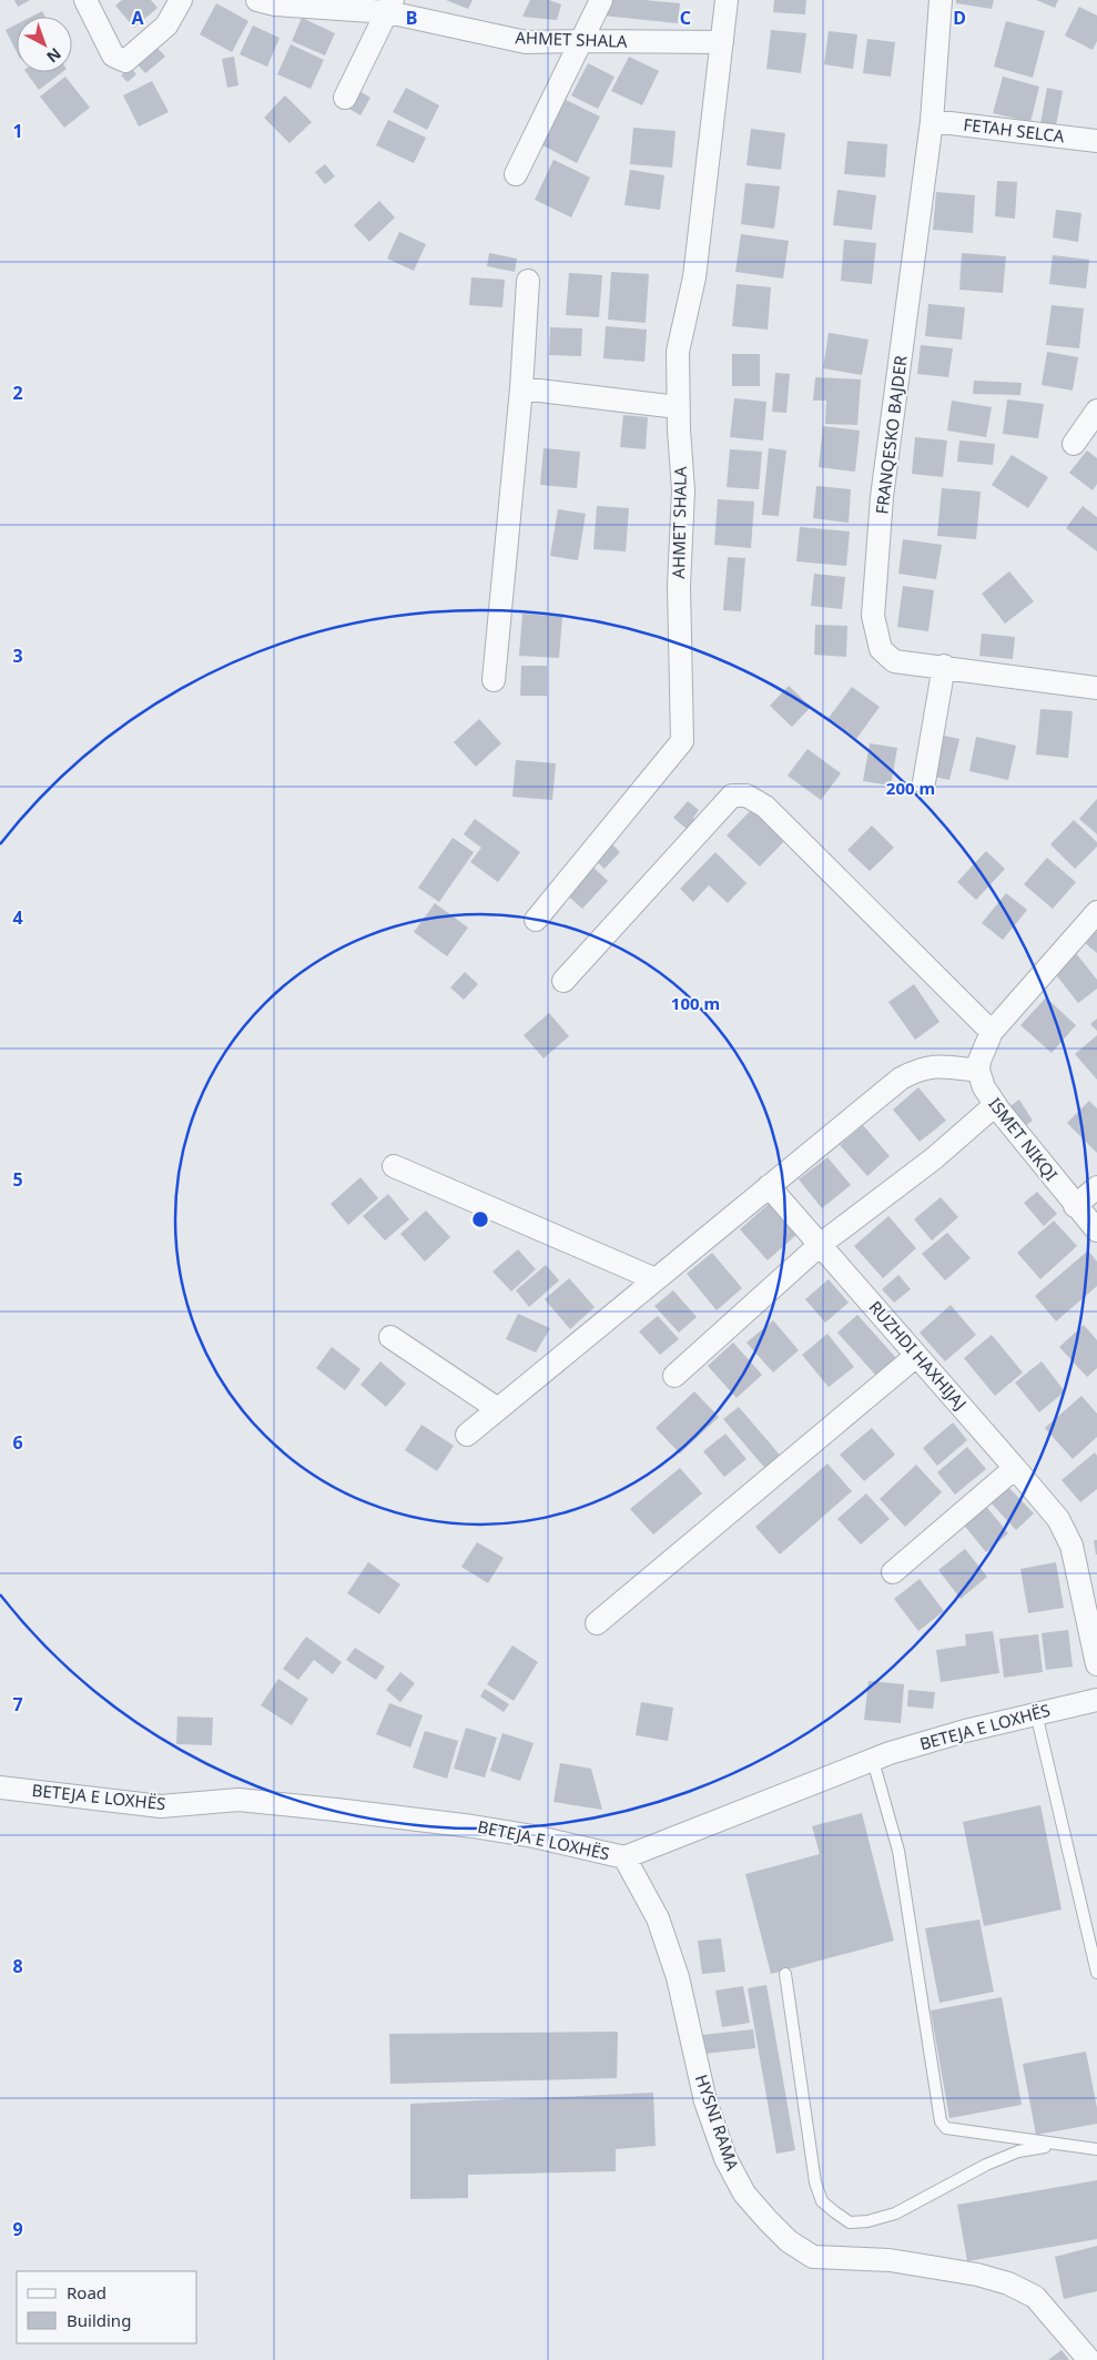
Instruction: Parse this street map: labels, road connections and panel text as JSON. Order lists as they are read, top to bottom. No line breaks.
{"streets":{"street":["AHMET SHALA","FETAH SELCA","FRANQESKO BAJDER","ISMET NIKQI","RUZHDI HAXHIJAJ","BETEJA E LOXHËS","HYSNI RAMA"]},"crossings":[["FETAH SELCA","FRANQESKO BAJDER"],["BETEJA E LOXHËS","HYSNI RAMA"]],"legend":["Road","Building"],"north":"bottom right","grid":{"columns":["A","B","C","D"],"rows":["1","2","3","4","5","6","7","8","9"]},"rings":["200 m","100 m"]}
